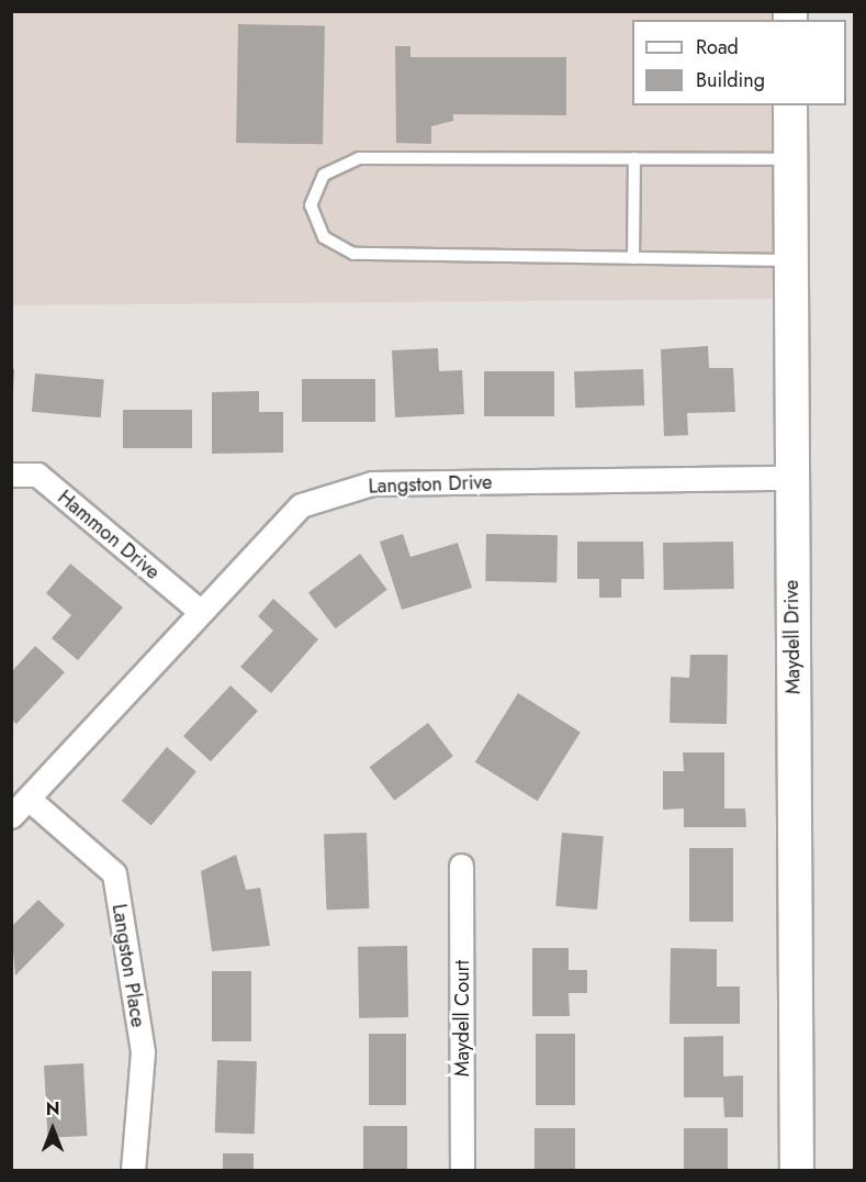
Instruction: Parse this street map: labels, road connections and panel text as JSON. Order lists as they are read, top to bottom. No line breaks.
{"streets":{"street":["Langston Drive","Hammon Drive","Maydell Drive","Langston Place","Maydell Court"]},"crossings":[["Langston Drive","Hammon Drive"],["Langston Drive","Maydell Drive"],["Langston Drive","Langston Place"]],"legend":["Road","Building"],"north":"top"}
